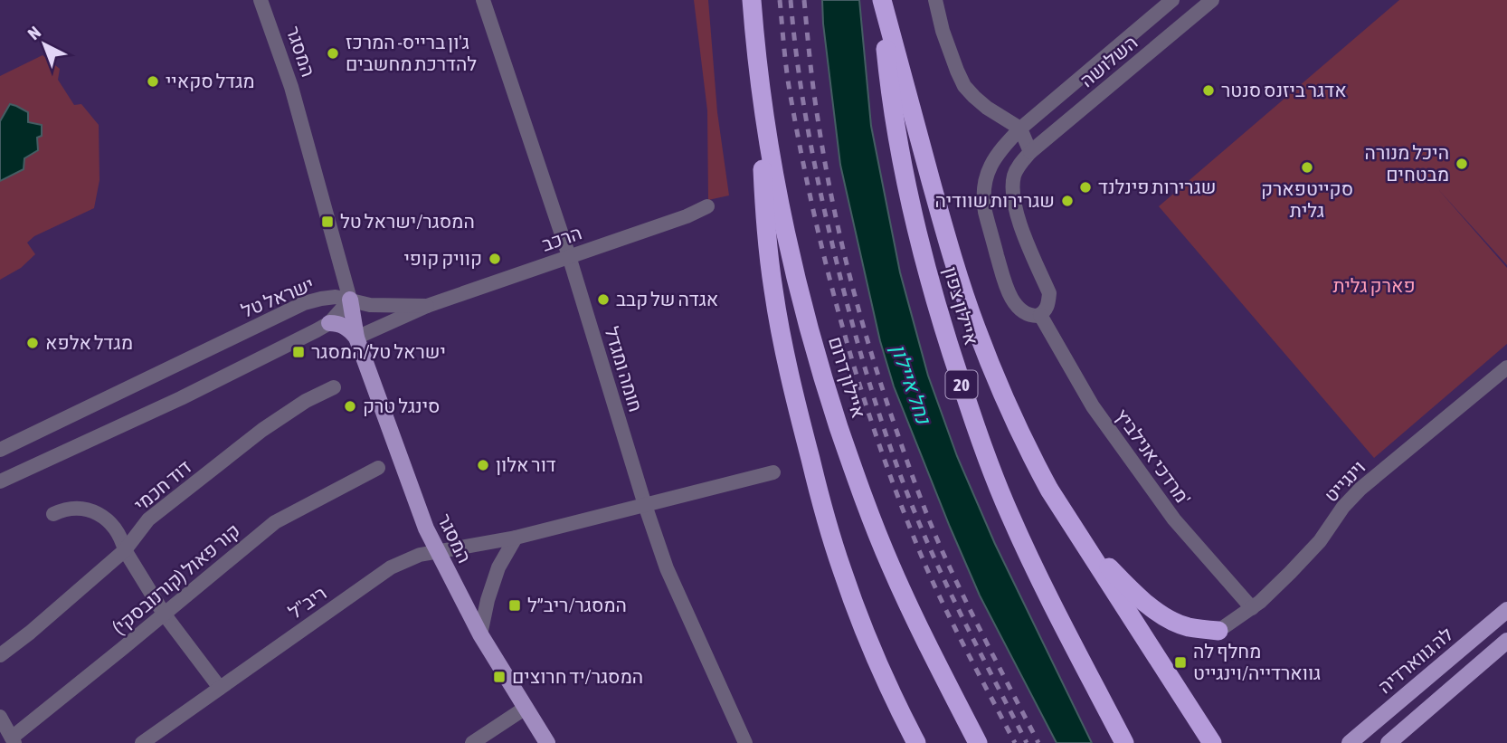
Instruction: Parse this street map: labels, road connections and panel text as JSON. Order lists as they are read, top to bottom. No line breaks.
{"streets":{"highway":["איילון צפון","איילון דרום","20"],"main road":["המסגר","לה גווארדיה"],"street":["השלושה","הרכב","ישראל טל","חומה ומגדל","מרדכי אנילביץ'","וינגייט","דוד חכמי","קור פאול (קורנובסקי)","ריב\"ל"]},"crossings":[["המסגר","הרכב"],["המסגר","ישראל טל"],["המסגר","ריב\"ל"],["הרכב","ישראל טל"],["הרכב","חומה ומגדל"],["חומה ומגדל","ריב\"ל"],["מרדכי אנילביץ'","וינגייט"]],"water":["נחל איילון"],"parks":["פארק גלית"],"places":{"other":["ג'ון ברייס- המרכז להדרכת מחשבים","מגדל סקאיי","אדגר ביזנס סנטר","היכל מנורה מבטחים","סקייטפארק גלית","שגרירות פינלנד","שגרירות שוודיה","קוויק קופי","אגדה של קבב","מגדל אלפא","סינגל טרק","דור אלון"],"transit":["המסגר/ישראל טל","ישראל טל/המסגר","המסגר/ריב״ל","מחלף לה גווארדייה/וינגייט","המסגר/יד חרוצים"]},"north":"top left"}
